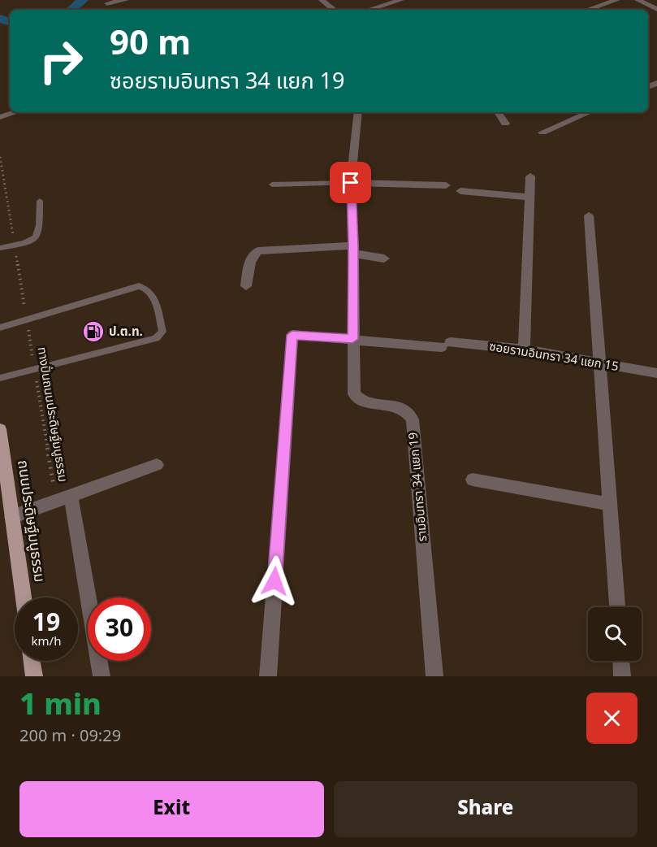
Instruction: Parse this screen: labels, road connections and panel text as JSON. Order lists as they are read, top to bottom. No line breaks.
{"streets":{"main road":["ถนนประดิษฐ์มนูธรรม"],"street":["ซอยรามอินทรา 34 แยก 15","รามอินทรา 34 แยก 19"],"path":["ทางปั่นถนนประดิษฐ์มนูธรรม"]},"crossings":[["ซอยรามอินทรา 34 แยก 15","รามอินทรา 34 แยก 19"]],"places":{"fuel station":["ป.ต.ท."]},"page":{"turn":["90 m","ซอยรามอินทรา 34 แยก 19"],"speed":"19 km/h","limit":"30","heading":["1 min","200 m · 09:29"],"buttons":["Exit","Share"]}}
